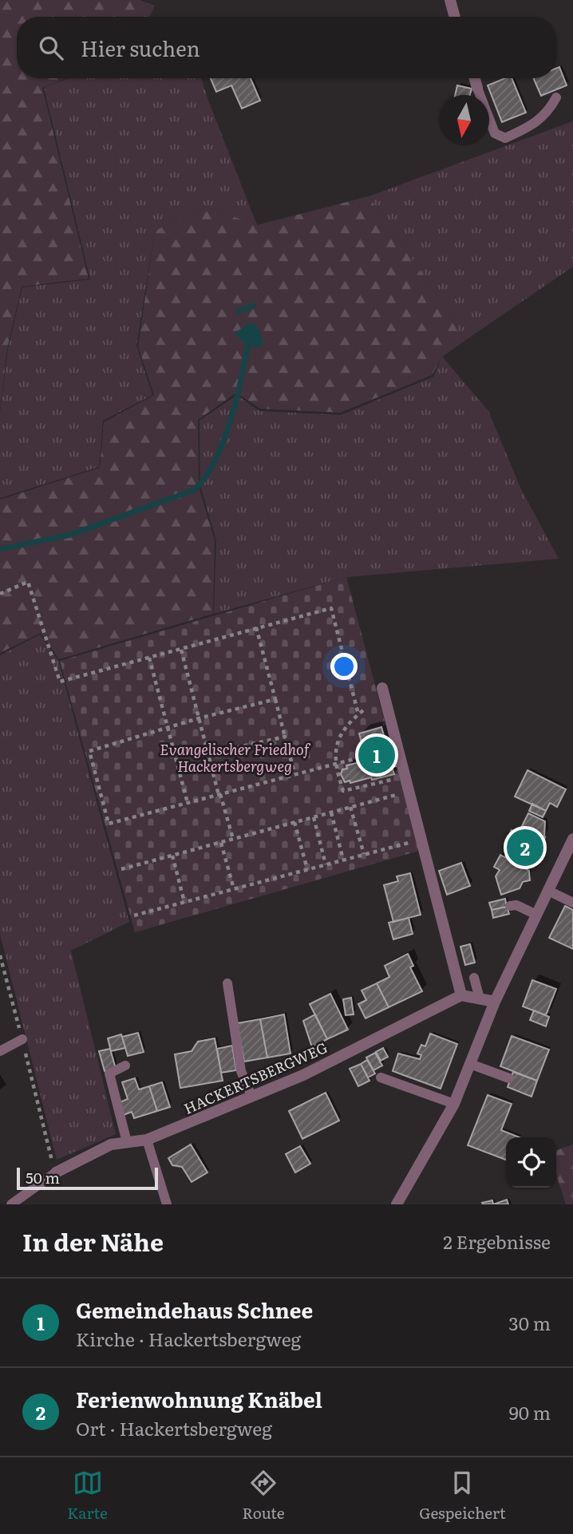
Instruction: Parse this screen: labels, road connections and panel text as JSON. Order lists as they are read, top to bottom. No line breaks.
{"streets":{"street":["HACKERTSBERGWEG"]},"parks":["Evangelischer Friedhof Hackertsbergweg"],"scale_bar":"50 m","north":"bottom","page":{"search":"Hier suchen","pins":["1","2"],"scale":"50 m","heading":["In der Nähe","2 Ergebnisse"],"list":[{"mark":"1","name":"Gemeindehaus Schnee","note":"Kirche · Hackertsbergweg","value":"30 m"},{"mark":"2","name":"Ferienwohnung Knäbel","note":"Ort · Hackertsbergweg","value":"90 m"}],"nav":["Karte","Route","Gespeichert"]}}
